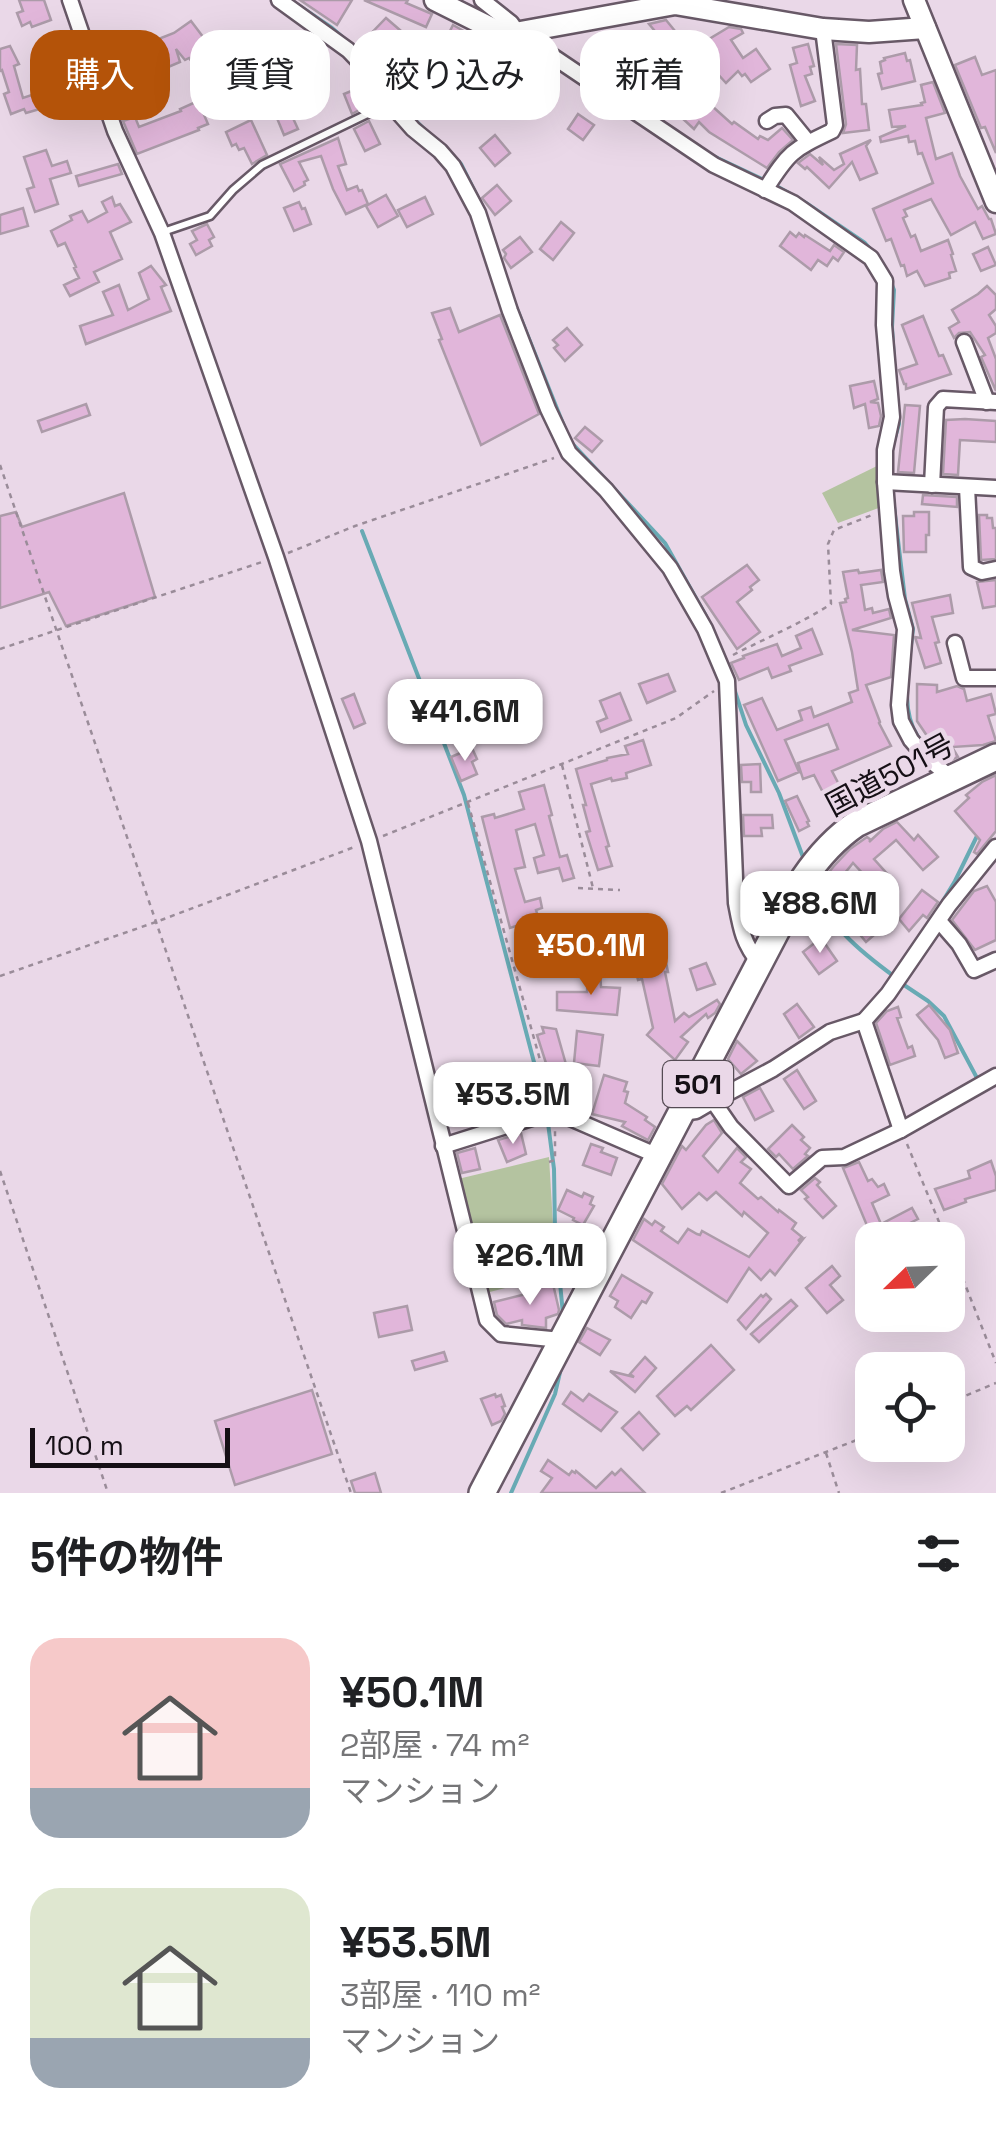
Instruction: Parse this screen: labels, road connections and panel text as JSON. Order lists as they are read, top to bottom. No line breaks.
{"streets":{"highway":["国道501号","501"]},"scale_bar":"100 m","north":"bottom left","page":{"chip":["購入","賃貸","絞り込み","新着"],"price":["¥41.6M","¥88.6M","¥50.1M","¥53.5M","¥26.1M"],"scale":"100 m","heading":"5件の物件","list":[{"name":"¥50.1M","note":"2部屋 · 74 m² · マンション"},{"name":"¥53.5M","note":"3部屋 · 110 m² · マンション"}]}}
